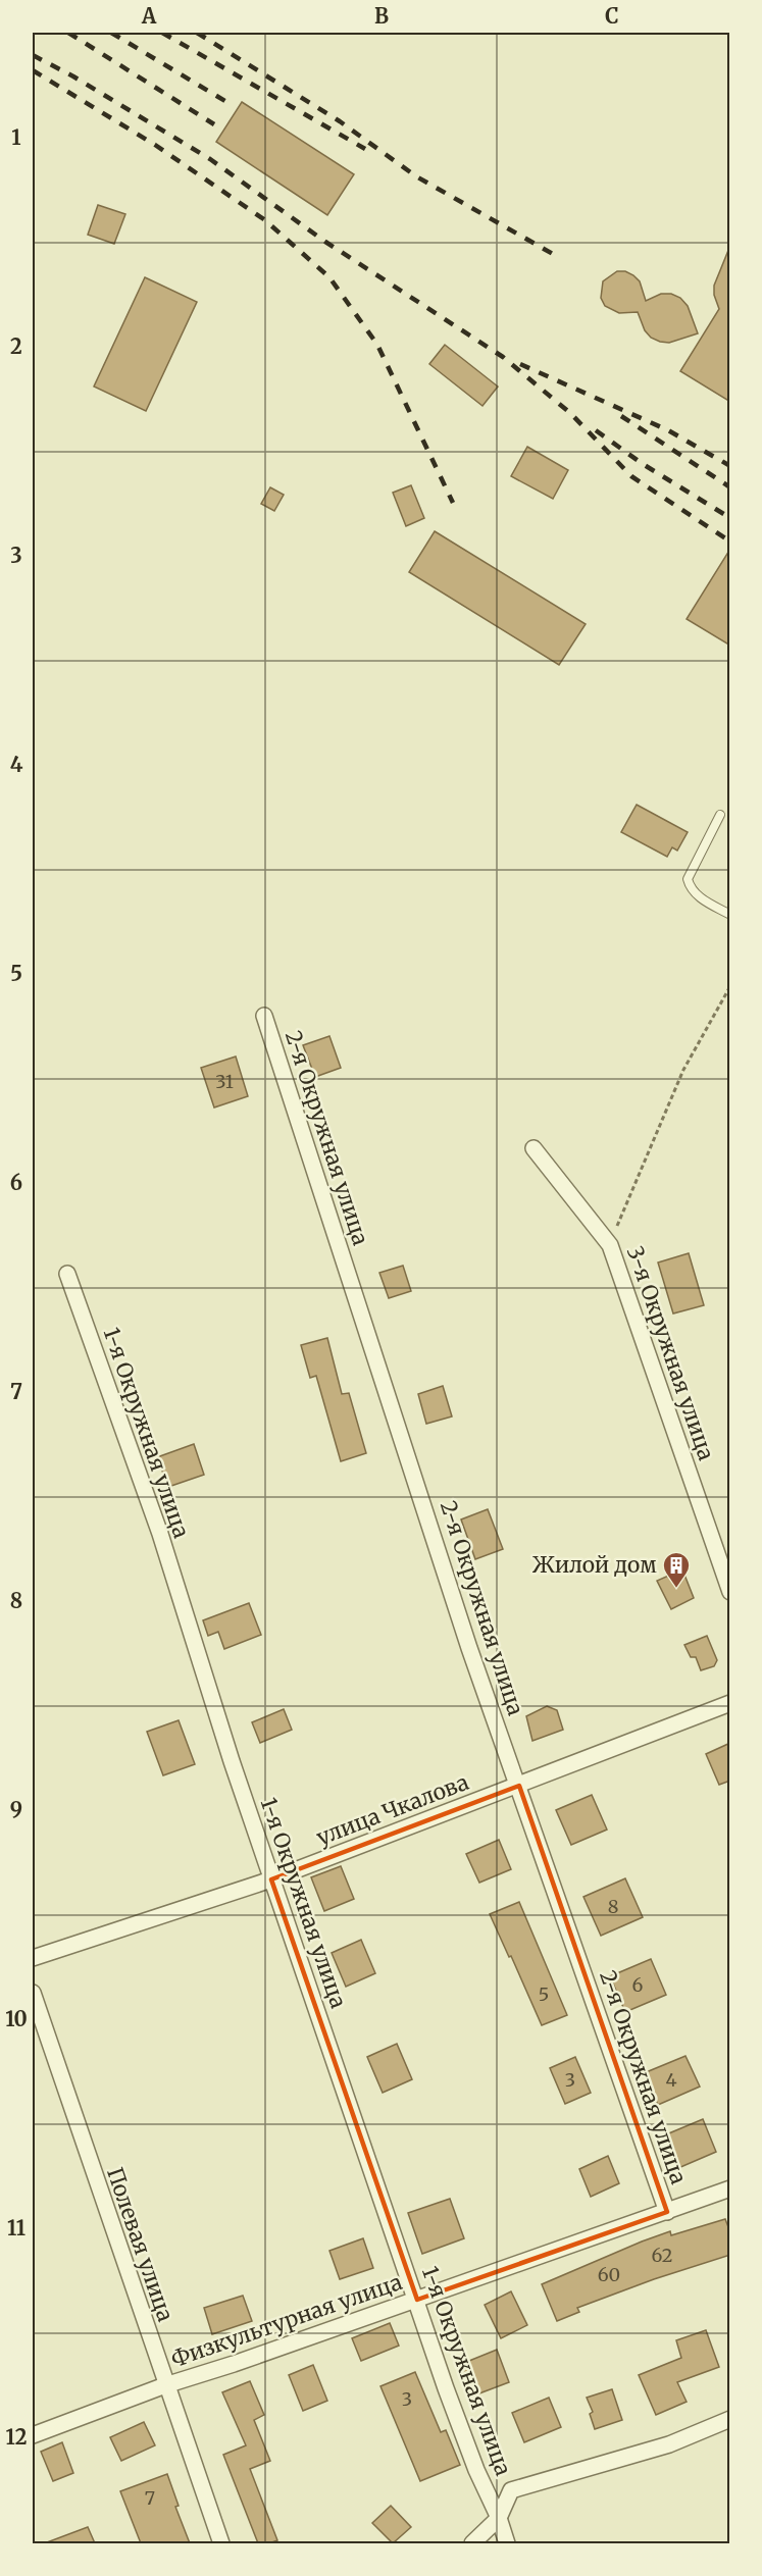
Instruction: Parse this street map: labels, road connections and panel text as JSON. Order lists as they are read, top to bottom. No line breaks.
{"streets":{"street":["2-я Окружная улица","3-я Окружная улица","1-я Окружная улица","улица Чкалова","Полевая улица","Физкультурная улица"]},"crossings":[["2-я Окружная улица","улица Чкалова"],["2-я Окружная улица","Физкультурная улица"],["1-я Окружная улица","улица Чкалова"],["1-я Окружная улица","Физкультурная улица"],["Полевая улица","Физкультурная улица"]],"places":{"building":["Жилой дом"]},"house_numbers":["31","8","6","5","3","4","62","60","3","7"],"grid":{"columns":["A","B","C"],"rows":["1","2","3","4","5","6","7","8","9","10","11","12"]}}
